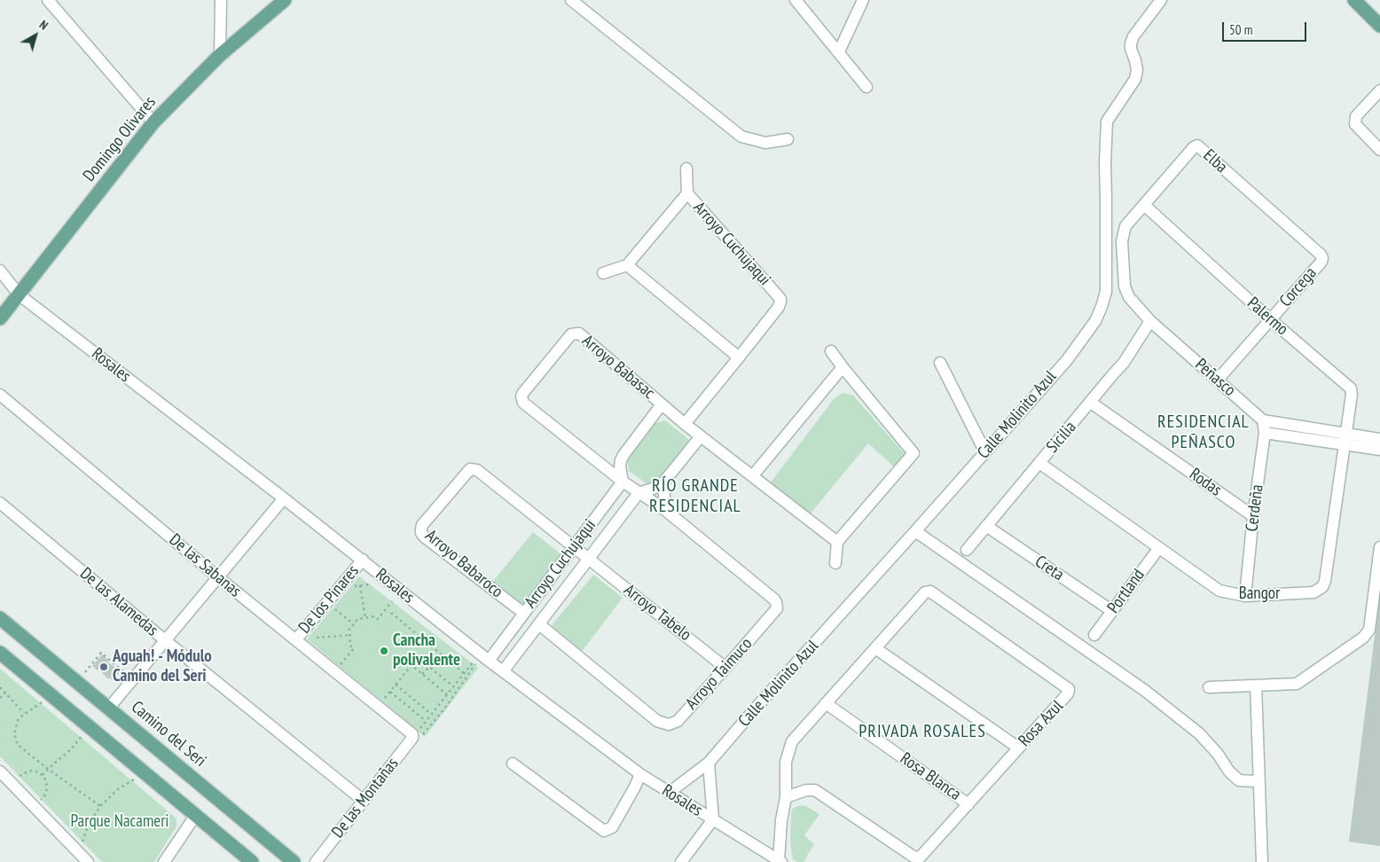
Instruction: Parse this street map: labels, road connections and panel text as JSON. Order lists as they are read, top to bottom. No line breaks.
{"streets":{"main road":["Domingo Olivares","Camino del Seri"],"street":["Elba","Arroyo Cuchujaqui","Corcega","Palermo","Rosales","Arroyo Babasac","Peñasco","Calle Molinito Azul","Sicilia","Rodas","Cerdeña","Arroyo Babaroco","De las Sabanas","Creta","Portland","Bangor","De los Pinares","De las Alamedas","Arroyo Tabelo","Arroyo Taimuco","Rosa Azul","Rosa Blanca","De las Montañas"]},"crossings":[["Domingo Olivares","Rosales"],["Elba","Corcega"],["Elba","Palermo"],["Elba","Peñasco"],["Arroyo Cuchujaqui","Rosales"],["Arroyo Cuchujaqui","Arroyo Babasac"],["Arroyo Cuchujaqui","Arroyo Babaroco"],["Arroyo Cuchujaqui","Arroyo Tabelo"],["Arroyo Cuchujaqui","Arroyo Taimuco"],["Corcega","Palermo"],["Corcega","Peñasco"],["Palermo","Bangor"],["Rosales","Calle Molinito Azul"],["Rosales","De los Pinares"],["Arroyo Babasac","Arroyo Taimuco"],["Peñasco","Sicilia"],["Peñasco","Cerdeña"],["Sicilia","Rodas"],["Sicilia","Creta"],["Sicilia","Bangor"],["Rodas","Cerdeña"],["Cerdeña","Bangor"],["Arroyo Babaroco","Arroyo Tabelo"],["De las Sabanas","De los Pinares"],["De las Sabanas","De las Montañas"],["Creta","Portland"],["Portland","Bangor"],["De las Alamedas","De las Montañas"],["Arroyo Tabelo","Arroyo Taimuco"],["Rosa Azul","Rosa Blanca"]],"districts":["RESIDENCIAL PEÑASCO","RÍO GRANDE RESIDENCIAL","PRIVADA ROSALES"],"parks":["Parque Nacameri"],"places":["Cancha polivalente","Aguah! - Módulo Camino del Seri"],"scale_bar":"50 m","north":"top right"}
